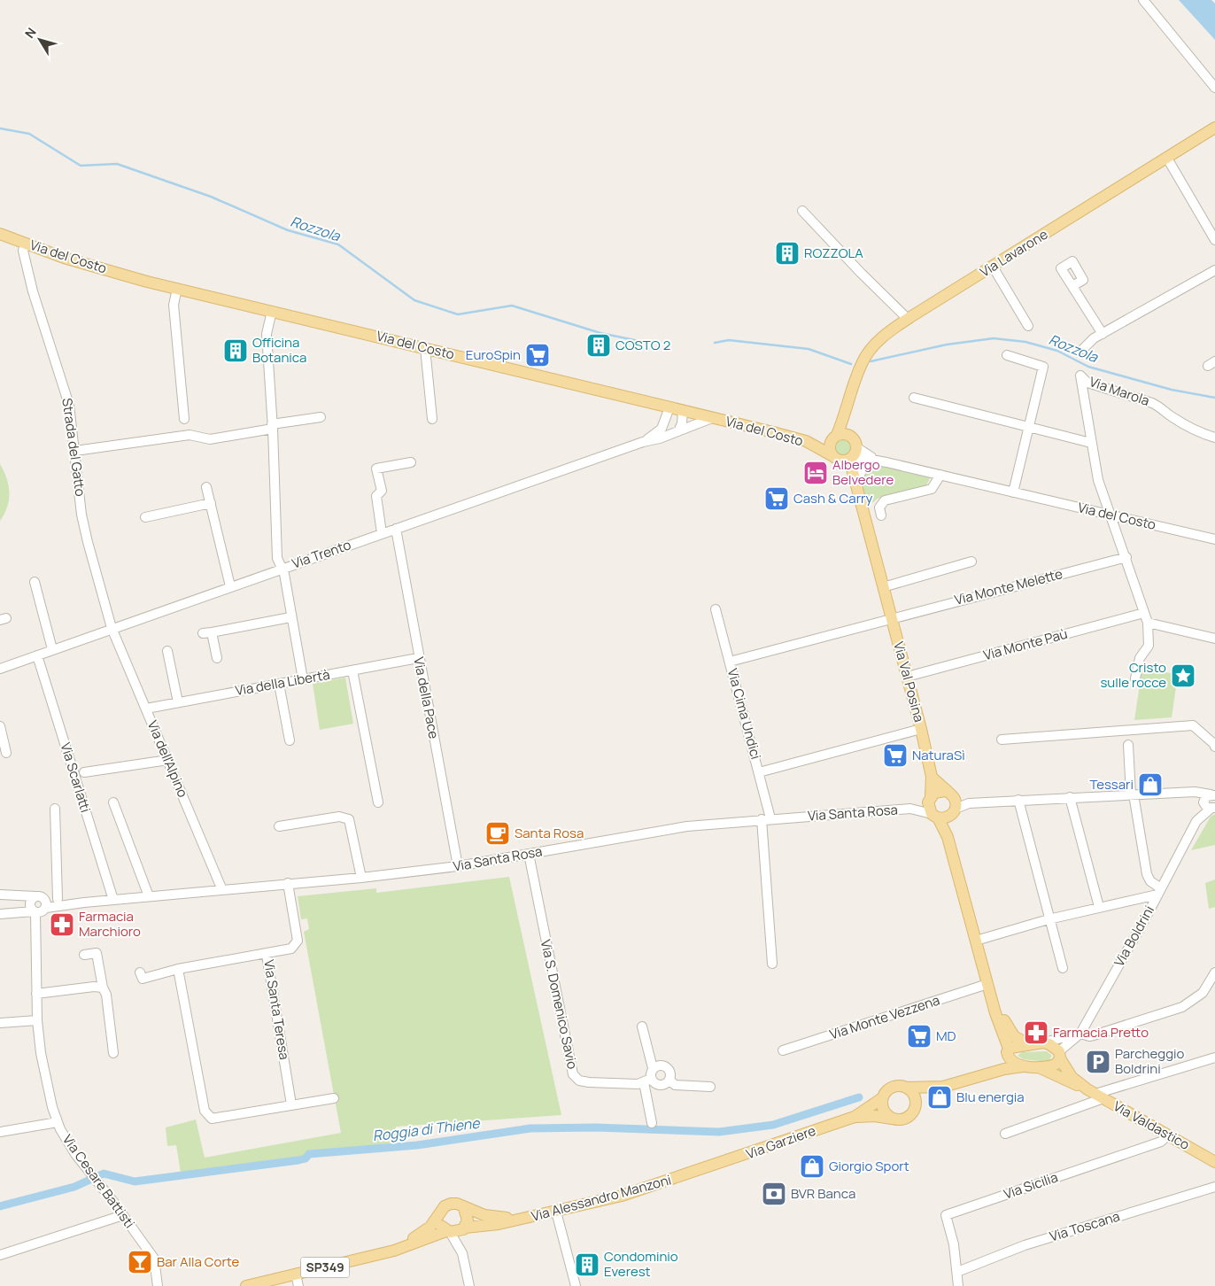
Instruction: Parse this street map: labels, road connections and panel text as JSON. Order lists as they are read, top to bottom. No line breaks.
{"streets":{"main road":["Via Lavarone","Via del Costo","Via Val Posina","Via Valdastico","Via Garziere","Via Alessandro Manzoni","SP349"],"street":["Via Marola","Strada del Gatto","Via Trento","Via Monte Melette","Via Monte Paù","Via della Libertà","Via della Pace","Via Cima Undici","Via dell'Alpino","Via Scarlatti","Via Santa Rosa","Via Boldrini","Via S. Domenico Savio","Via Santa Teresa","Via Monte Vezzena","Via Cesare Battisti","Via Sicilia","Via Toscana"]},"crossings":[["Via Lavarone","Via del Costo"],["Via Lavarone","Via Val Posina"],["Via del Costo","Via Marola"],["Via del Costo","Strada del Gatto"],["Via del Costo","Via Trento"],["Via del Costo","Via Val Posina"],["Strada del Gatto","Via Trento"],["Strada del Gatto","Via dell'Alpino"],["Via Trento","Via della Pace"],["Via Trento","Via dell'Alpino"],["Via Trento","Via Scarlatti"],["Via Monte Melette","Via Val Posina"],["Via Monte Melette","Via Cima Undici"],["Via Monte Paù","Via Val Posina"],["Via Val Posina","Via Santa Rosa"],["Via Val Posina","Via Monte Vezzena"],["Via Val Posina","Via Valdastico"],["Via Val Posina","Via Garziere"],["Via della Libertà","Via della Pace"],["Via della Libertà","Via dell'Alpino"],["Via della Pace","Via Santa Rosa"],["Via Cima Undici","Via Santa Rosa"],["Via dell'Alpino","Via Santa Rosa"],["Via Scarlatti","Via Santa Rosa"],["Via Santa Rosa","Via S. Domenico Savio"],["Via Santa Rosa","Via Santa Teresa"],["Via Santa Rosa","Via Cesare Battisti"],["Via Valdastico","Via Garziere"],["Via Valdastico","Via Sicilia"],["Via Garziere","Via Alessandro Manzoni"],["Via Sicilia","Via Toscana"]],"water":["Rozzola","Roggia di Thiene"],"places":{"building":["ROZZOLA","COSTO 2","Officina Botanica","Condominio Everest"],"supermarket":["EuroSpin","Cash & Carry","NaturaSì","MD"],"hotel":["Albergo Belvedere"],"place":["Cristo sulle rocce"],"shop":["Tessari","Blu energia","Giorgio Sport"],"cafe":["Santa Rosa"],"pharmacy":["Farmacia Marchioro","Farmacia Pretto"],"parking":["Parcheggio Boldrini"],"bank":["BVR Banca"],"bar":["Bar Alla Corte"]},"north":"top left"}
